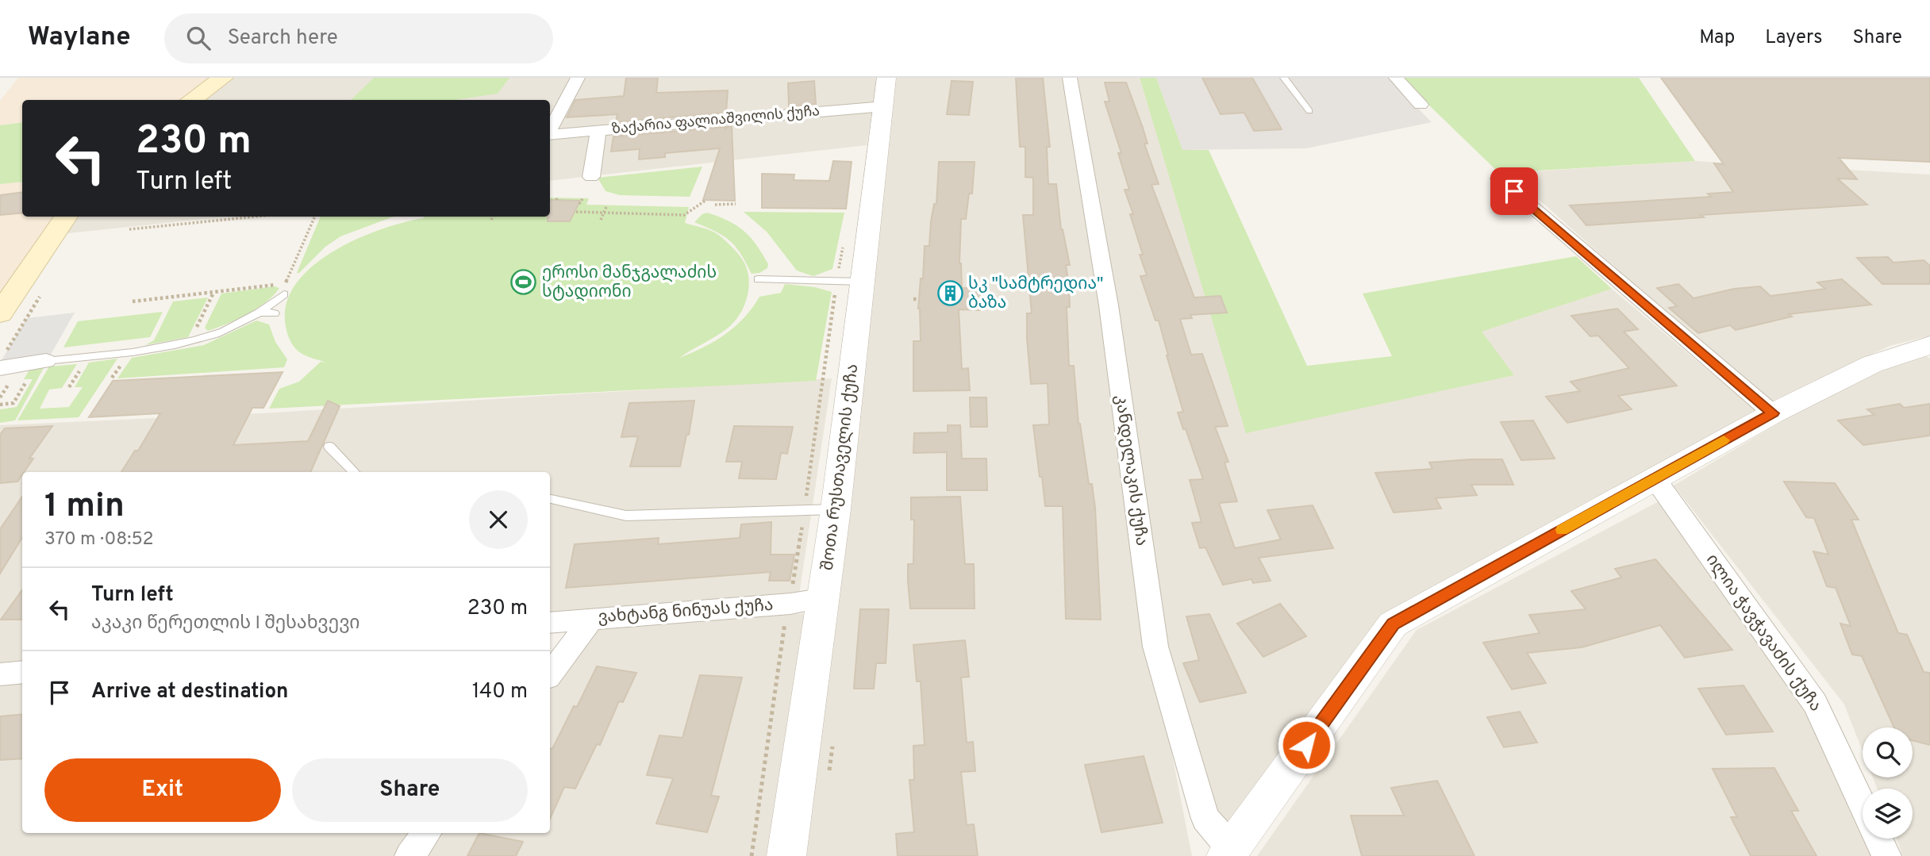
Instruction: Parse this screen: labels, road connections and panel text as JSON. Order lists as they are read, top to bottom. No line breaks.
{"streets":{"street":["ზაქარია ფალიაშვილის ქუჩა","შოთა რუსთაველის ქუჩა","კანდელაკის ქუჩა","ვახტანგ ნინუას ქუჩა","ილია ჭავჭავაძის ქუჩა"]},"crossings":[["ზაქარია ფალიაშვილის ქუჩა","შოთა რუსთაველის ქუჩა"],["შოთა რუსთაველის ქუჩა","ვახტანგ ნინუას ქუჩა"]],"places":{"sports":["ეროსი მანჯგალაძის სტადიონი"],"building":["სკ \"სამტრედია\" ბაზა"]},"page":{"header":"Waylane","search":"Search here","nav":["Map","Layers","Share"],"turn":["230 m","Turn left"],"heading":["1 min","370 m · 08:52"],"list":[{"name":"Turn left","note":"აკაკი წერეთლის I შესახვევი","value":"230 m"},{"name":"Arrive at destination","value":"140 m"}],"buttons":["Exit","Share"]}}
